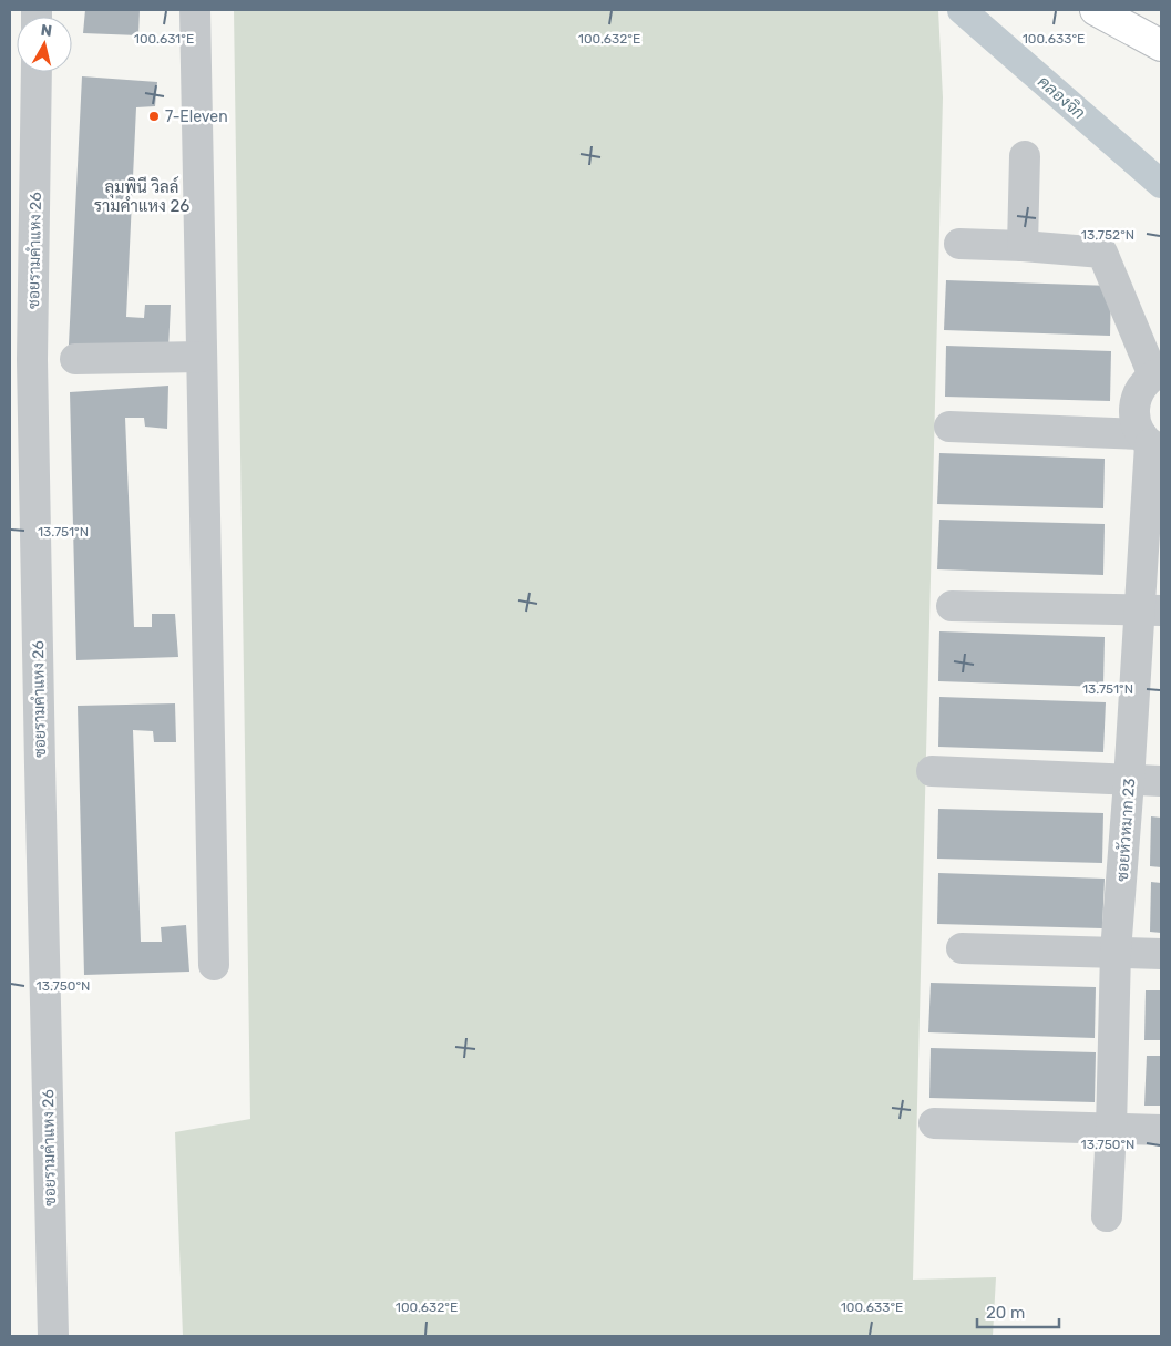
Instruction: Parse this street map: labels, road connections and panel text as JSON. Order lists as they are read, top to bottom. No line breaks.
{"streets":{"street":["ซอยรามคำแหง 26","ซอยหัวหมาก 23"]},"districts":["ลุมพินี วิลล์ รามคำแหง 26"],"water":["คลองจิก"],"places":["7-Eleven"],"scale_bar":"20 m","north":"top","coordinates":["100.631°E","100.632°E","100.633°E","13.752°N","13.751°N","13.750°N"]}
